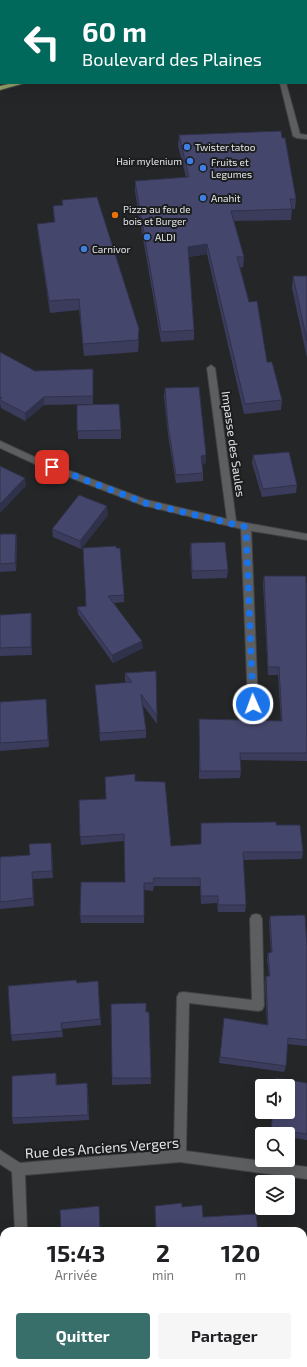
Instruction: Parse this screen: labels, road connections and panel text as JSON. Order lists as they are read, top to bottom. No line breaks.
{"streets":{"street":["Impasse des Saules","Rue des Anciens Vergers"]},"places":["Twister tatoo","Hair mylenium","Fruits et Legumes","Anahit","Pizza au feu de bois et Burger","ALDI","Carnivor"],"page":{"turn":["60 m","Boulevard des Plaines"],"eta":["15:43","Arrivée","2","min","120","m"],"buttons":["Quitter","Partager"]}}
